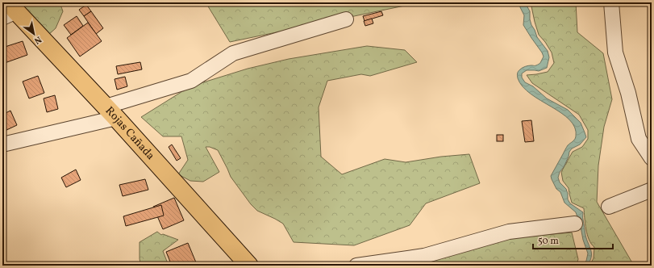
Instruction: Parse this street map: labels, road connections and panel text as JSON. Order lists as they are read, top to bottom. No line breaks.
{"streets":{"main road":["Rojas Cañada"]},"scale_bar":"50 m","north":"bottom right"}
